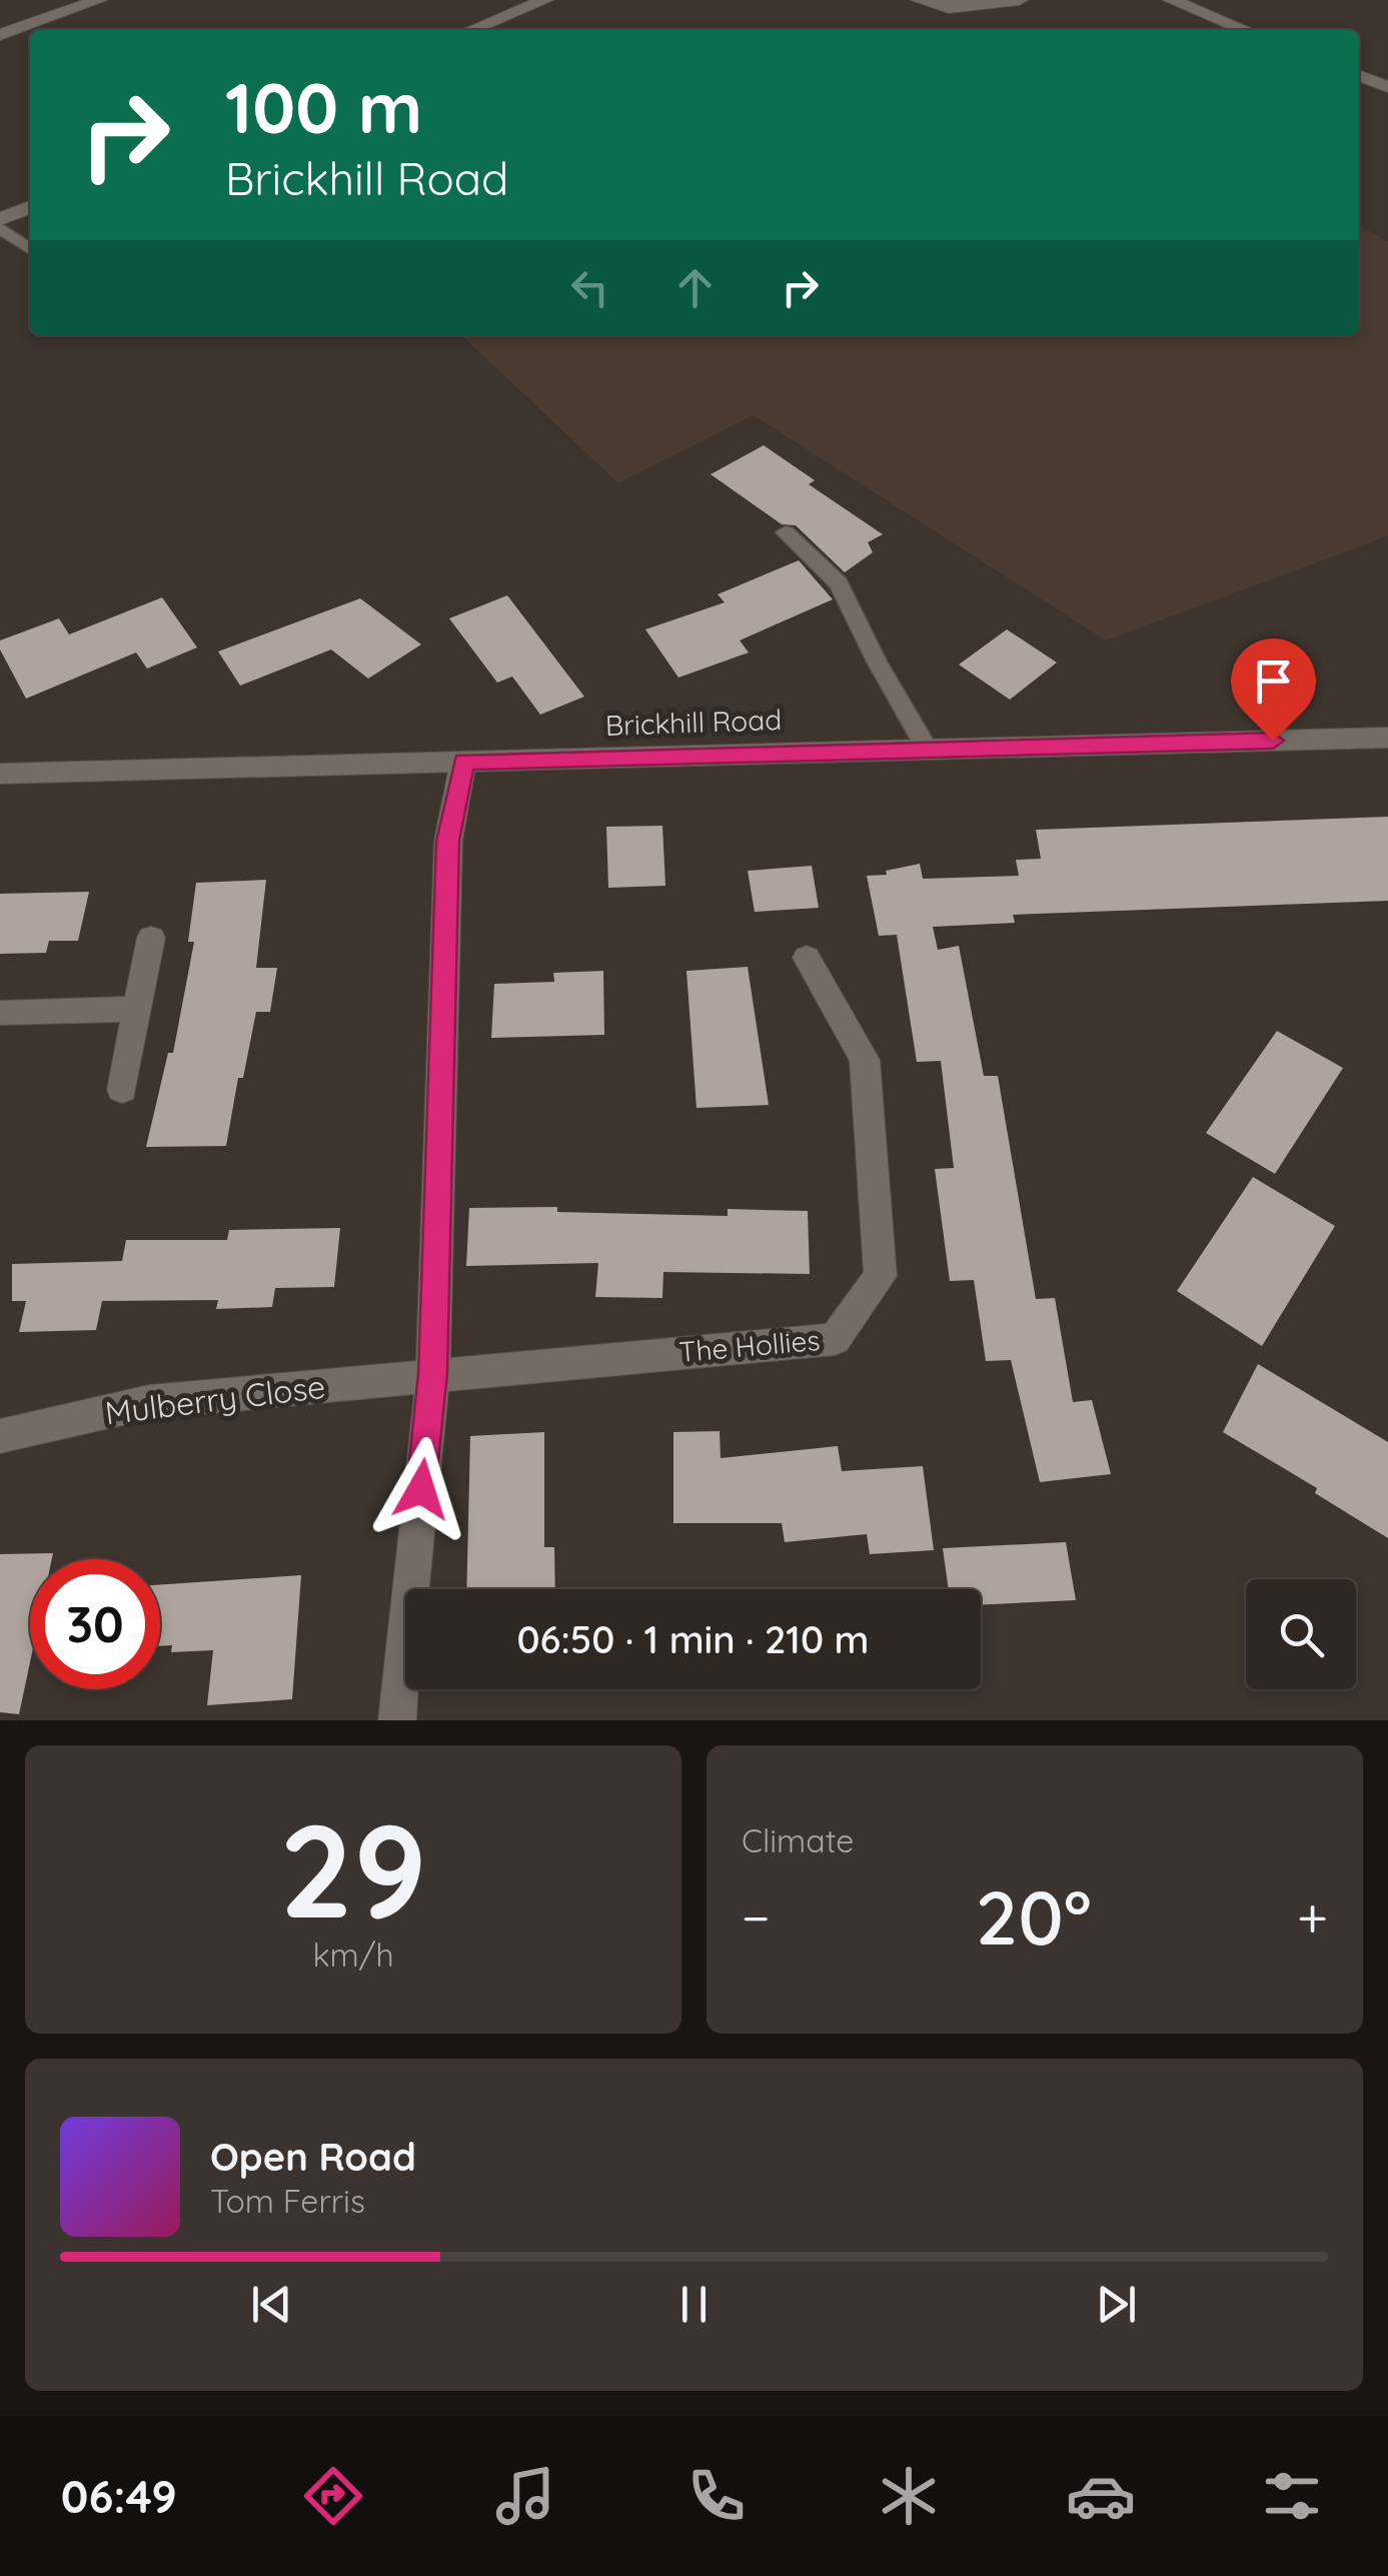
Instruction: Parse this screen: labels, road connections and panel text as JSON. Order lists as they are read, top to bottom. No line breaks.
{"streets":{"street":["Brickhill Road","The Hollies","Mulberry Close"]},"crossings":[["The Hollies","Mulberry Close"]],"page":{"turn":["100 m","Brickhill Road"],"limit":"30","trip":"06:50 · 1 min · 210 m","tile":[["29","km/h"],"Climate"],"heat":["−","20°","+"],"song":["Open Road","Tom Ferris"],"tabs":"06:49"}}
